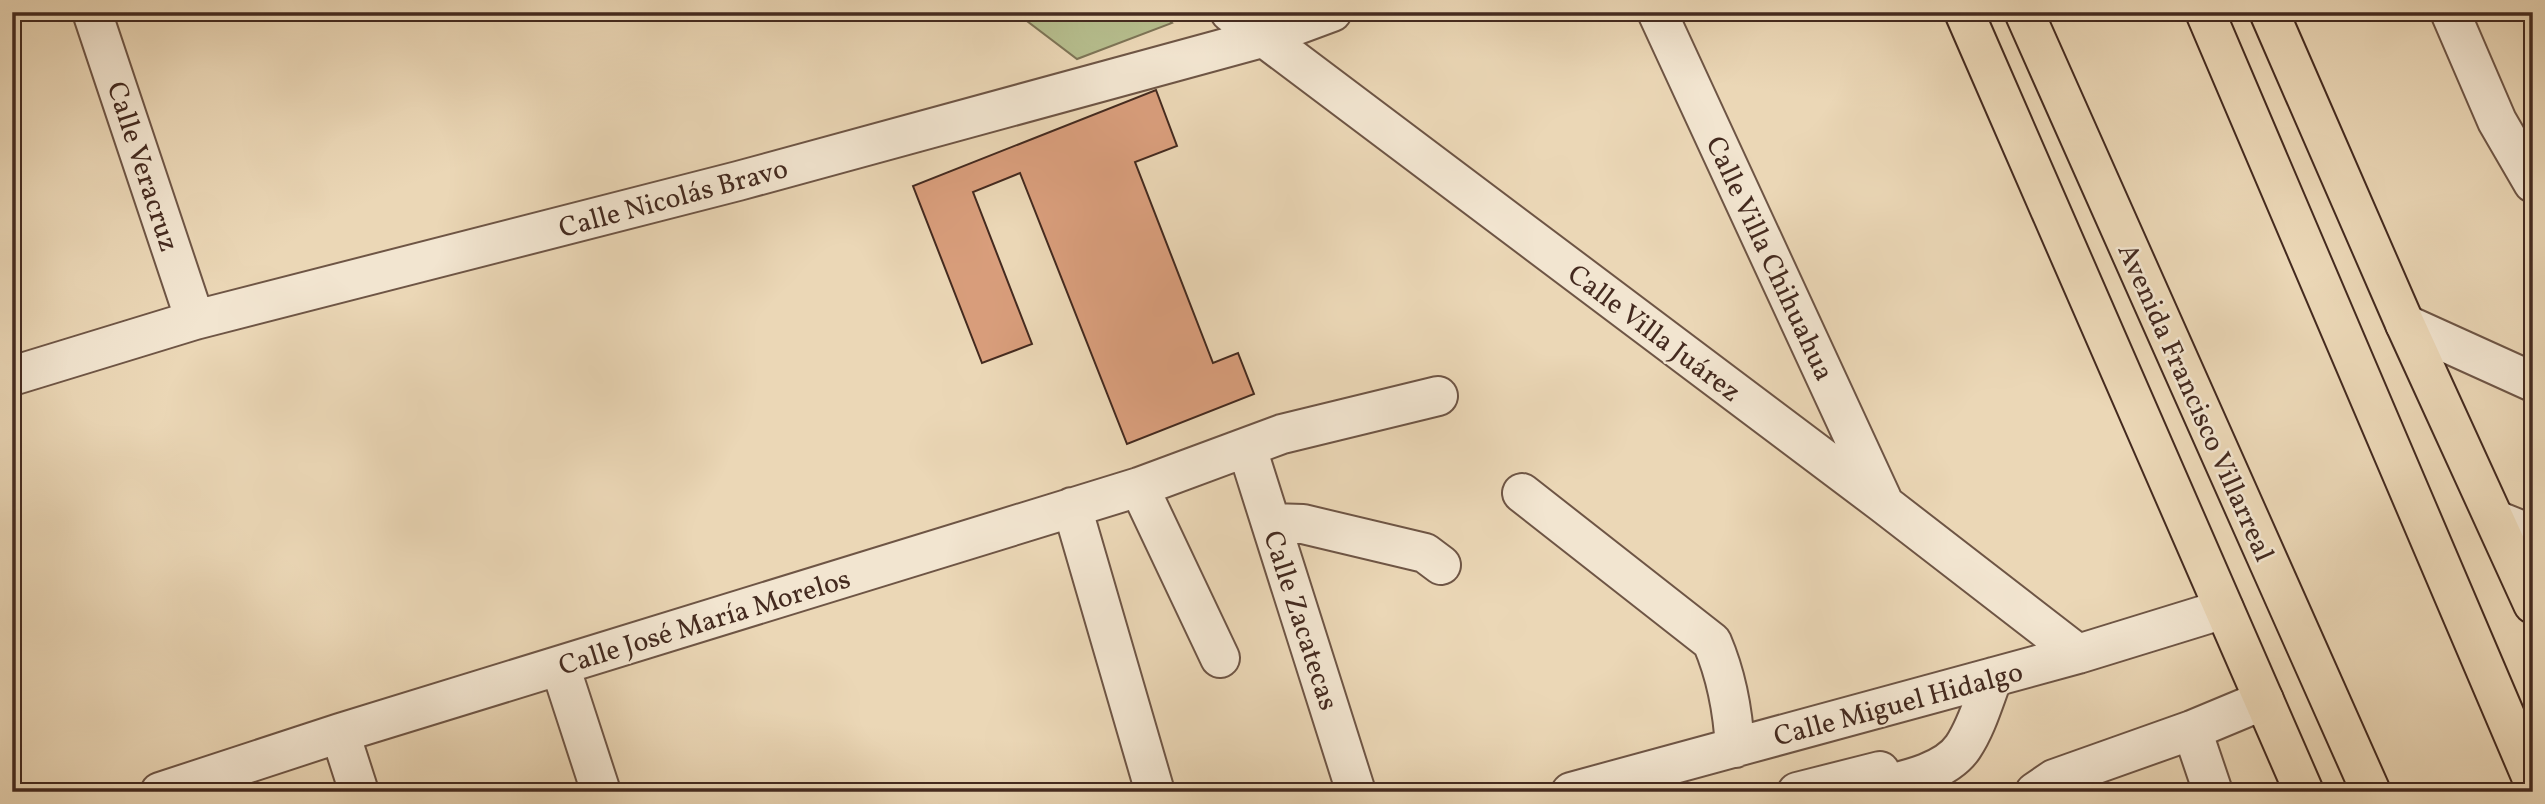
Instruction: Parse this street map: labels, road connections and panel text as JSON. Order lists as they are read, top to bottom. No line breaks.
{"streets":{"main road":["Avenida Francisco Villarreal"],"street":["Calle Veracruz","Calle Nicolás Bravo","Calle Villa Chihuahua","Calle Villa Juárez","Calle Zacatecas","Calle José María Morelos","Calle Miguel Hidalgo"]},"crossings":[["Calle Veracruz","Calle Nicolás Bravo"],["Calle Nicolás Bravo","Calle Villa Juárez"],["Calle Villa Chihuahua","Calle Villa Juárez"],["Calle Villa Juárez","Calle Miguel Hidalgo"],["Calle Zacatecas","Calle José María Morelos"]]}
